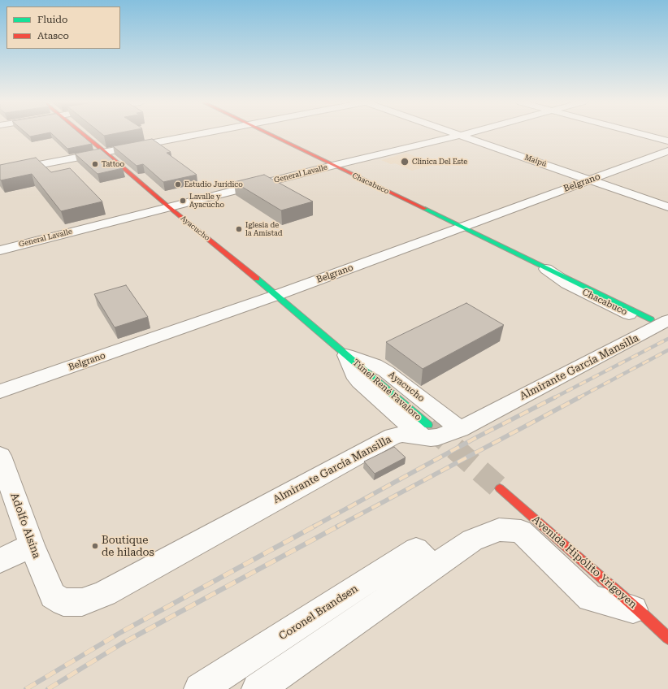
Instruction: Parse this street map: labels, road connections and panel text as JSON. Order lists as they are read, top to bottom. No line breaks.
{"streets":{"street":["Maipú","General Lavalle","Belgrano","Chacabuco","Ayacucho","Almirante García Mansilla","Adolfo Alsina","Avenida Hipólito Yrigoyen","Coronel Brandsen"]},"crossings":[["Maipú","General Lavalle"],["Maipú","Belgrano"],["General Lavalle","Chacabuco"],["General Lavalle","Ayacucho"],["Belgrano","Chacabuco"],["Belgrano","Ayacucho"],["Chacabuco","Almirante García Mansilla"],["Ayacucho","Almirante García Mansilla"],["Almirante García Mansilla","Adolfo Alsina"]],"places":["Clinica Del Este","Tattoo","Estudio Jurídico","Lavalle y Ayacucho","Iglesia de la Amistad","Boutique de hilados"],"legend":["Fluido","Atasco"]}
